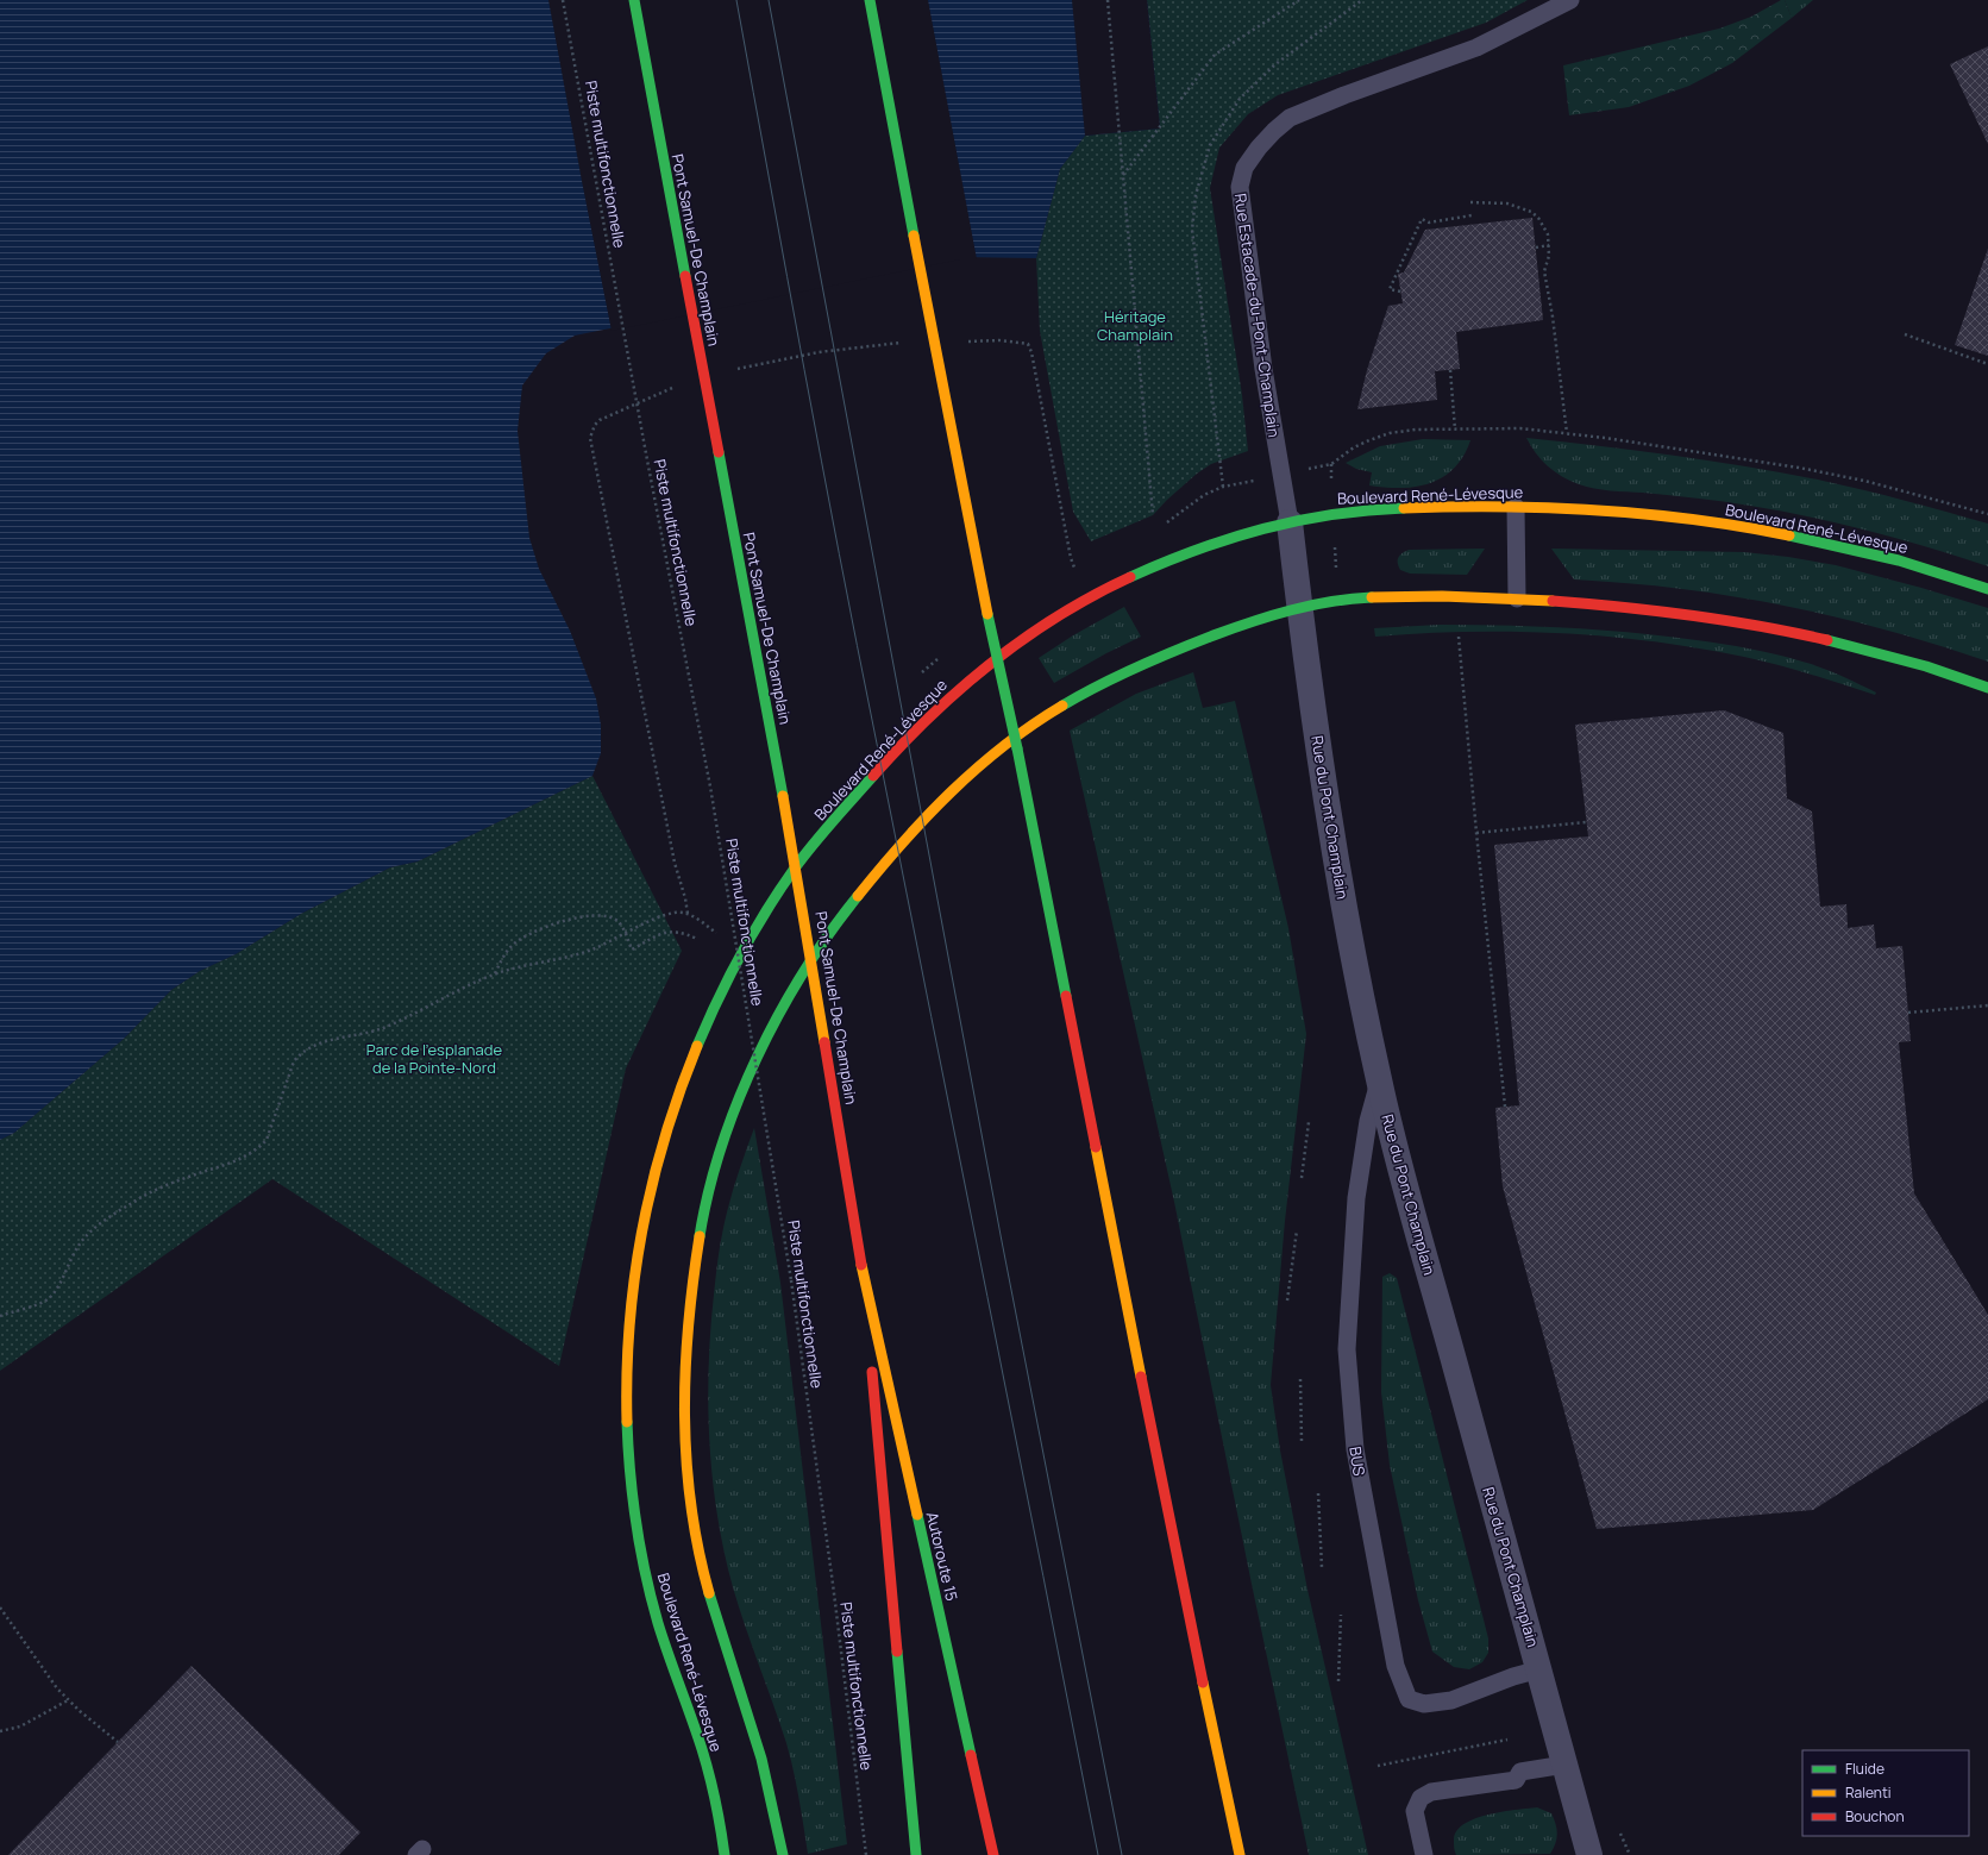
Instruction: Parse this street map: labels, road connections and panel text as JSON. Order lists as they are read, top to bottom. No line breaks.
{"streets":{"main road":["Pont Samuel-De Champlain","Boulevard René-Lévesque","Autoroute 15"],"street":["Rue du Pont Champlain"],"lane":["Rue Estacade-du-Pont-Champlain","BUS"],"path":["Piste multifonctionnelle"]},"crossings":[["Pont Samuel-De Champlain","Autoroute 15"],["Rue Estacade-du-Pont-Champlain","Boulevard René-Lévesque"],["Rue Estacade-du-Pont-Champlain","Rue du Pont Champlain"],["Boulevard René-Lévesque","Rue du Pont Champlain"],["Rue du Pont Champlain","BUS"]],"parks":["Héritage Champlain","Parc de l'esplanade de la Pointe-Nord"],"legend":["Fluide","Ralenti","Bouchon"]}
